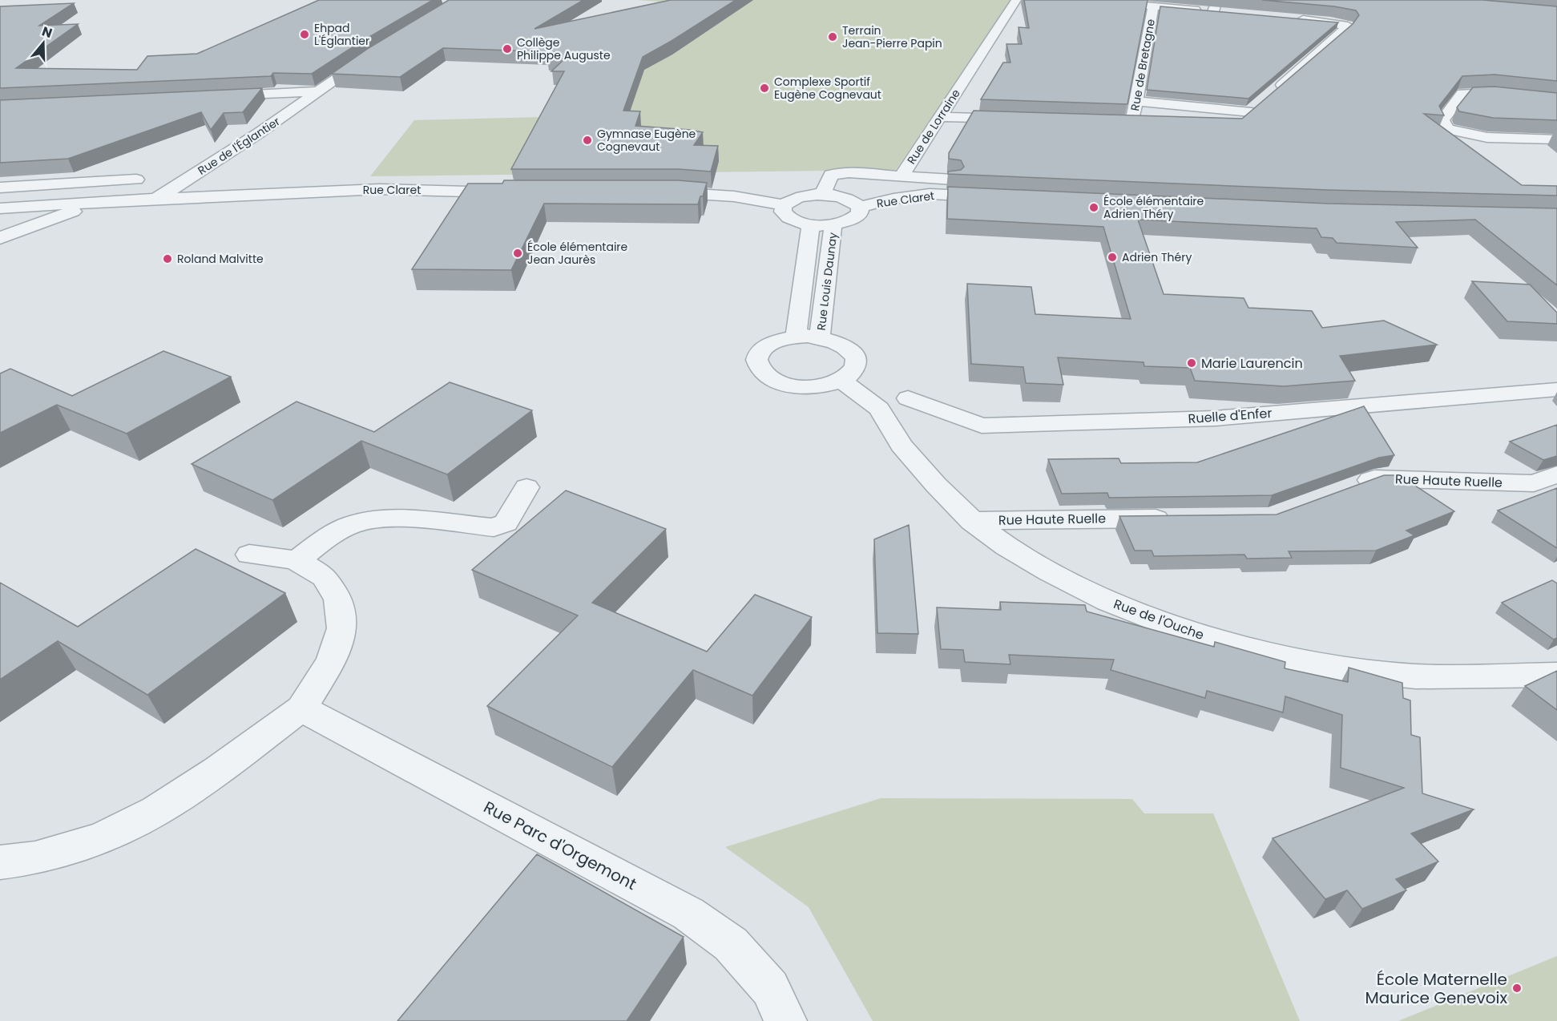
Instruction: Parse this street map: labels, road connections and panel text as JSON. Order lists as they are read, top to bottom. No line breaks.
{"streets":{"street":["Rue de Bretagne","Rue de Lorraine","Rue de l'Églantier","Rue Claret","Rue Louis Daunay","Ruelle d'Enfer","Rue Haute Ruelle","Rue de l'Ouche","Rue Parc d'Orgemont"]},"crossings":[["Rue de l'Églantier","Rue Claret"],["Rue Haute Ruelle","Rue de l'Ouche"]],"places":["Ehpad L'Églantier","Terrain Jean-Pierre Papin","Collège Philippe Auguste","Complexe Sportif Eugène Cognevaut","Gymnase Eugène Cognevaut","École élémentaire Adrien Théry","École élémentaire Jean Jaurès","Adrien Théry","Roland Malvitte","Marie Laurencin","École Maternelle Maurice Genevoix"],"north":"top"}
